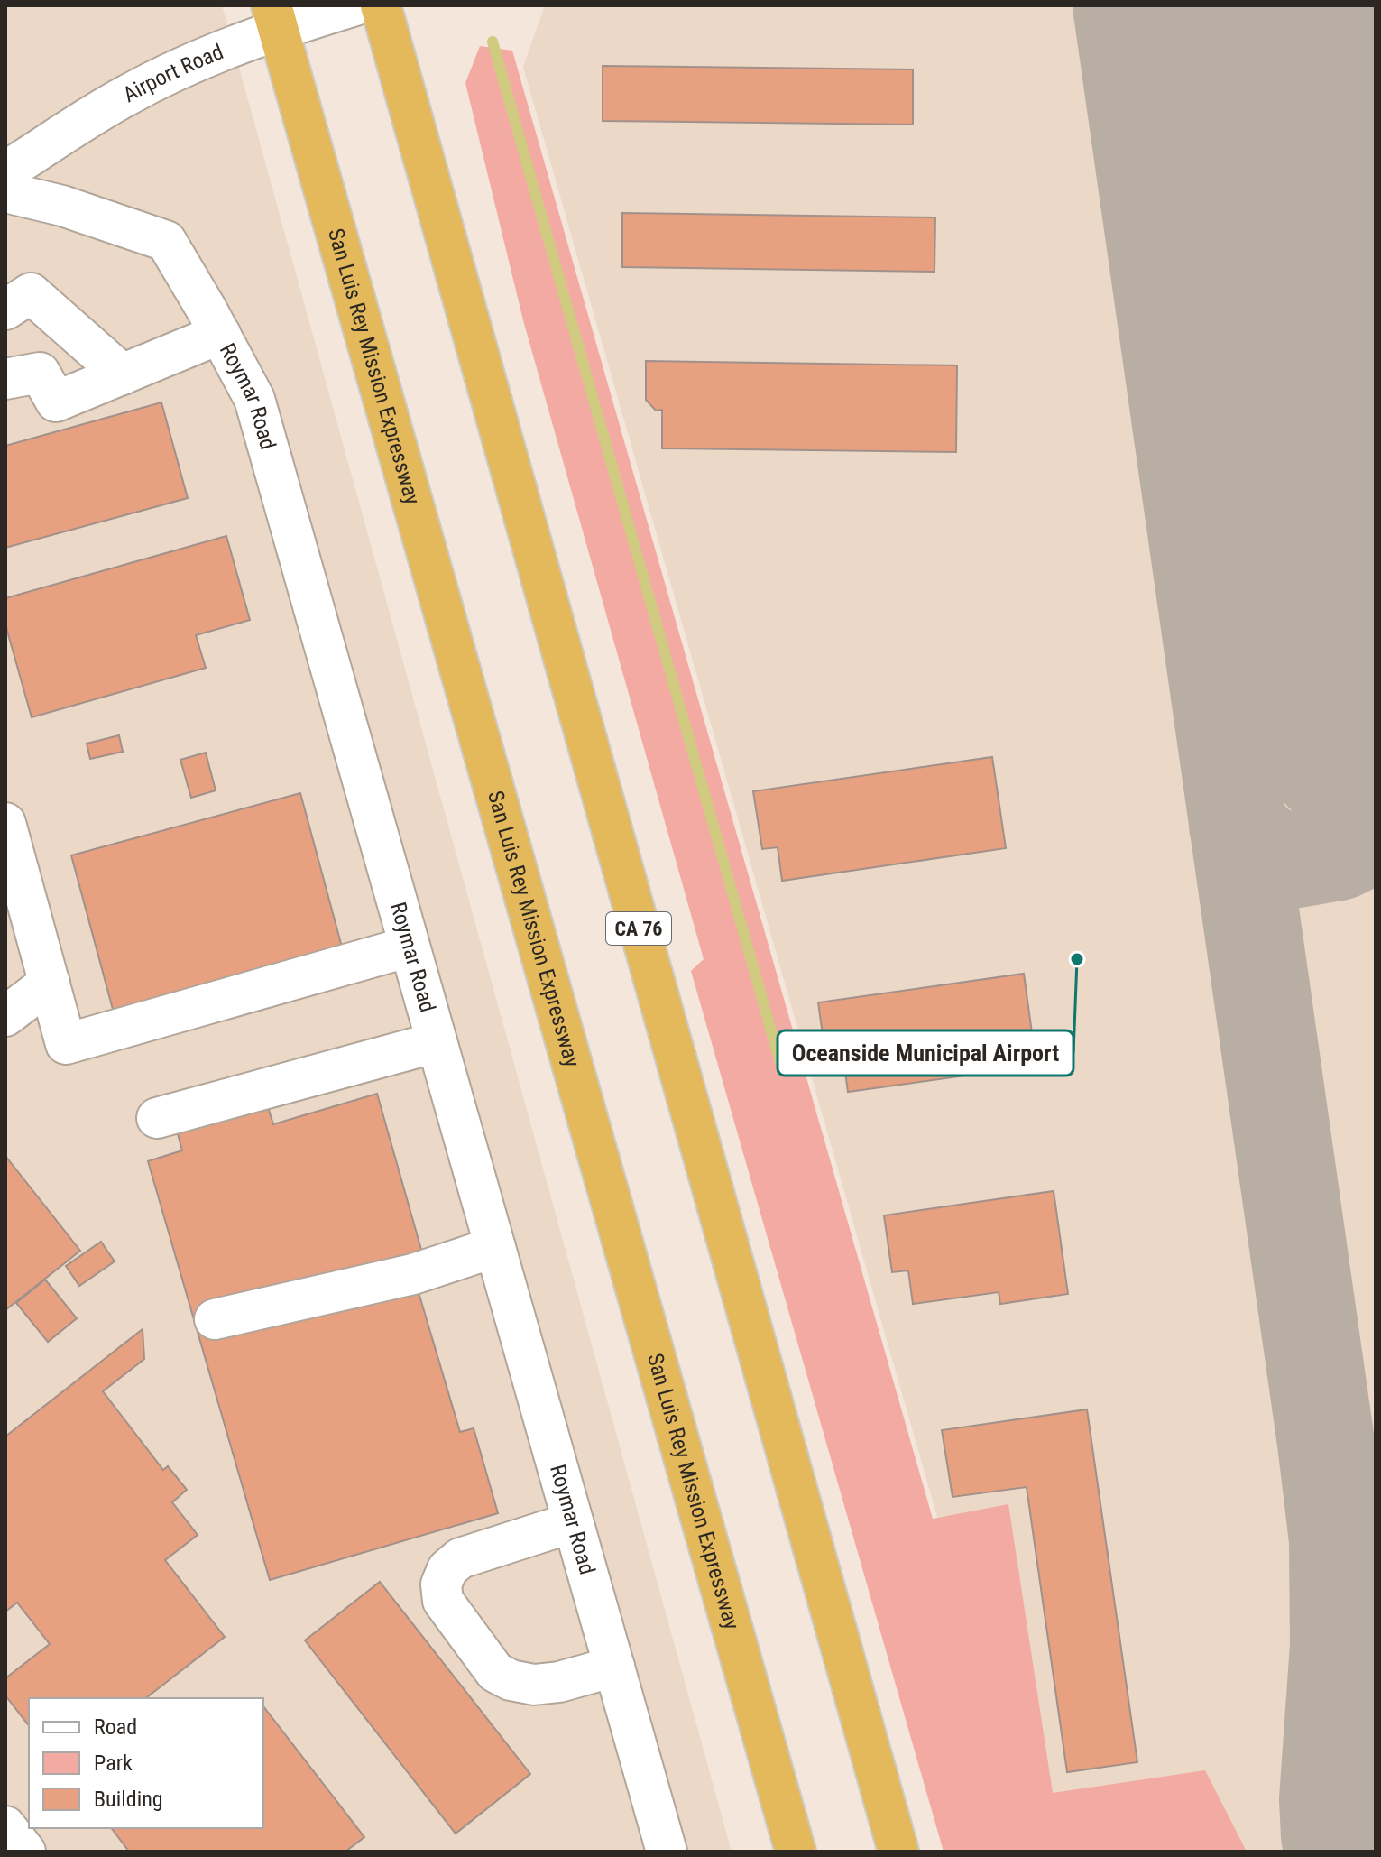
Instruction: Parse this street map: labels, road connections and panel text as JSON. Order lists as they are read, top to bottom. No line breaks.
{"streets":{"highway":["San Luis Rey Mission Expressway","CA 76"],"street":["Airport Road","Roymar Road"]},"crossings":[["Airport Road","San Luis Rey Mission Expressway"]],"places":["Oceanside Municipal Airport"],"legend":["Road","Park","Building"]}
